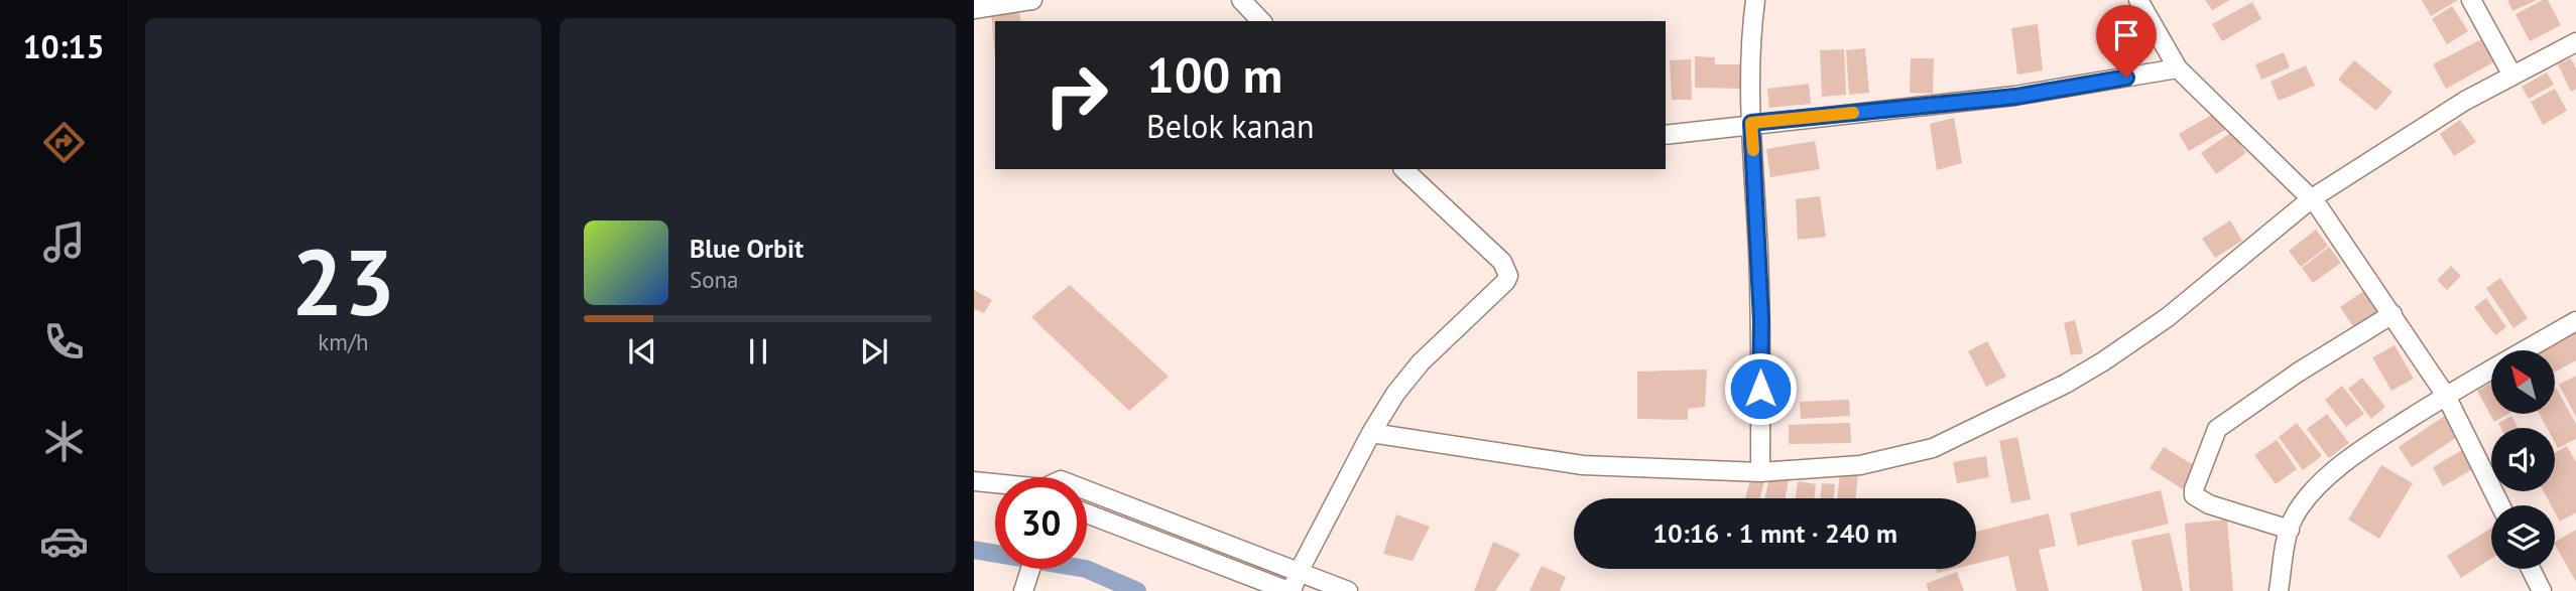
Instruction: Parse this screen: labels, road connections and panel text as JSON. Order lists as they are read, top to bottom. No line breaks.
{"north":"top left","page":{"tabs":"10:15","tile":["23","km/h"],"turn":["100 m","Belok kanan"],"song":["Blue Orbit","Sona"],"limit":"30","trip":"10:16 · 1 mnt · 240 m"}}
